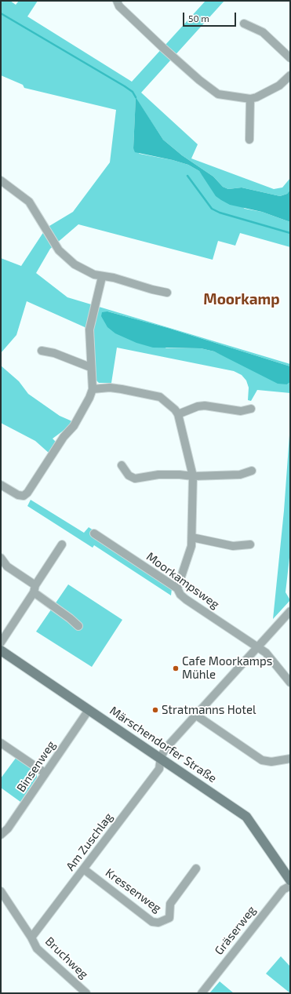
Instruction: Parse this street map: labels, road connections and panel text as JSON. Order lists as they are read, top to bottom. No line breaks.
{"streets":{"street":["Moorkampsweg","Märschendorfer Straße","Binsenweg","Am Zuschlag","Kressenweg","Gräserweg","Bruchweg"]},"crossings":[["Moorkampsweg","Am Zuschlag"],["Märschendorfer Straße","Binsenweg"],["Märschendorfer Straße","Am Zuschlag"],["Am Zuschlag","Kressenweg"],["Am Zuschlag","Bruchweg"]],"districts":["Moorkamp"],"places":["Cafe Moorkamps Mühle","Stratmanns Hotel"],"scale_bar":"50 m"}
